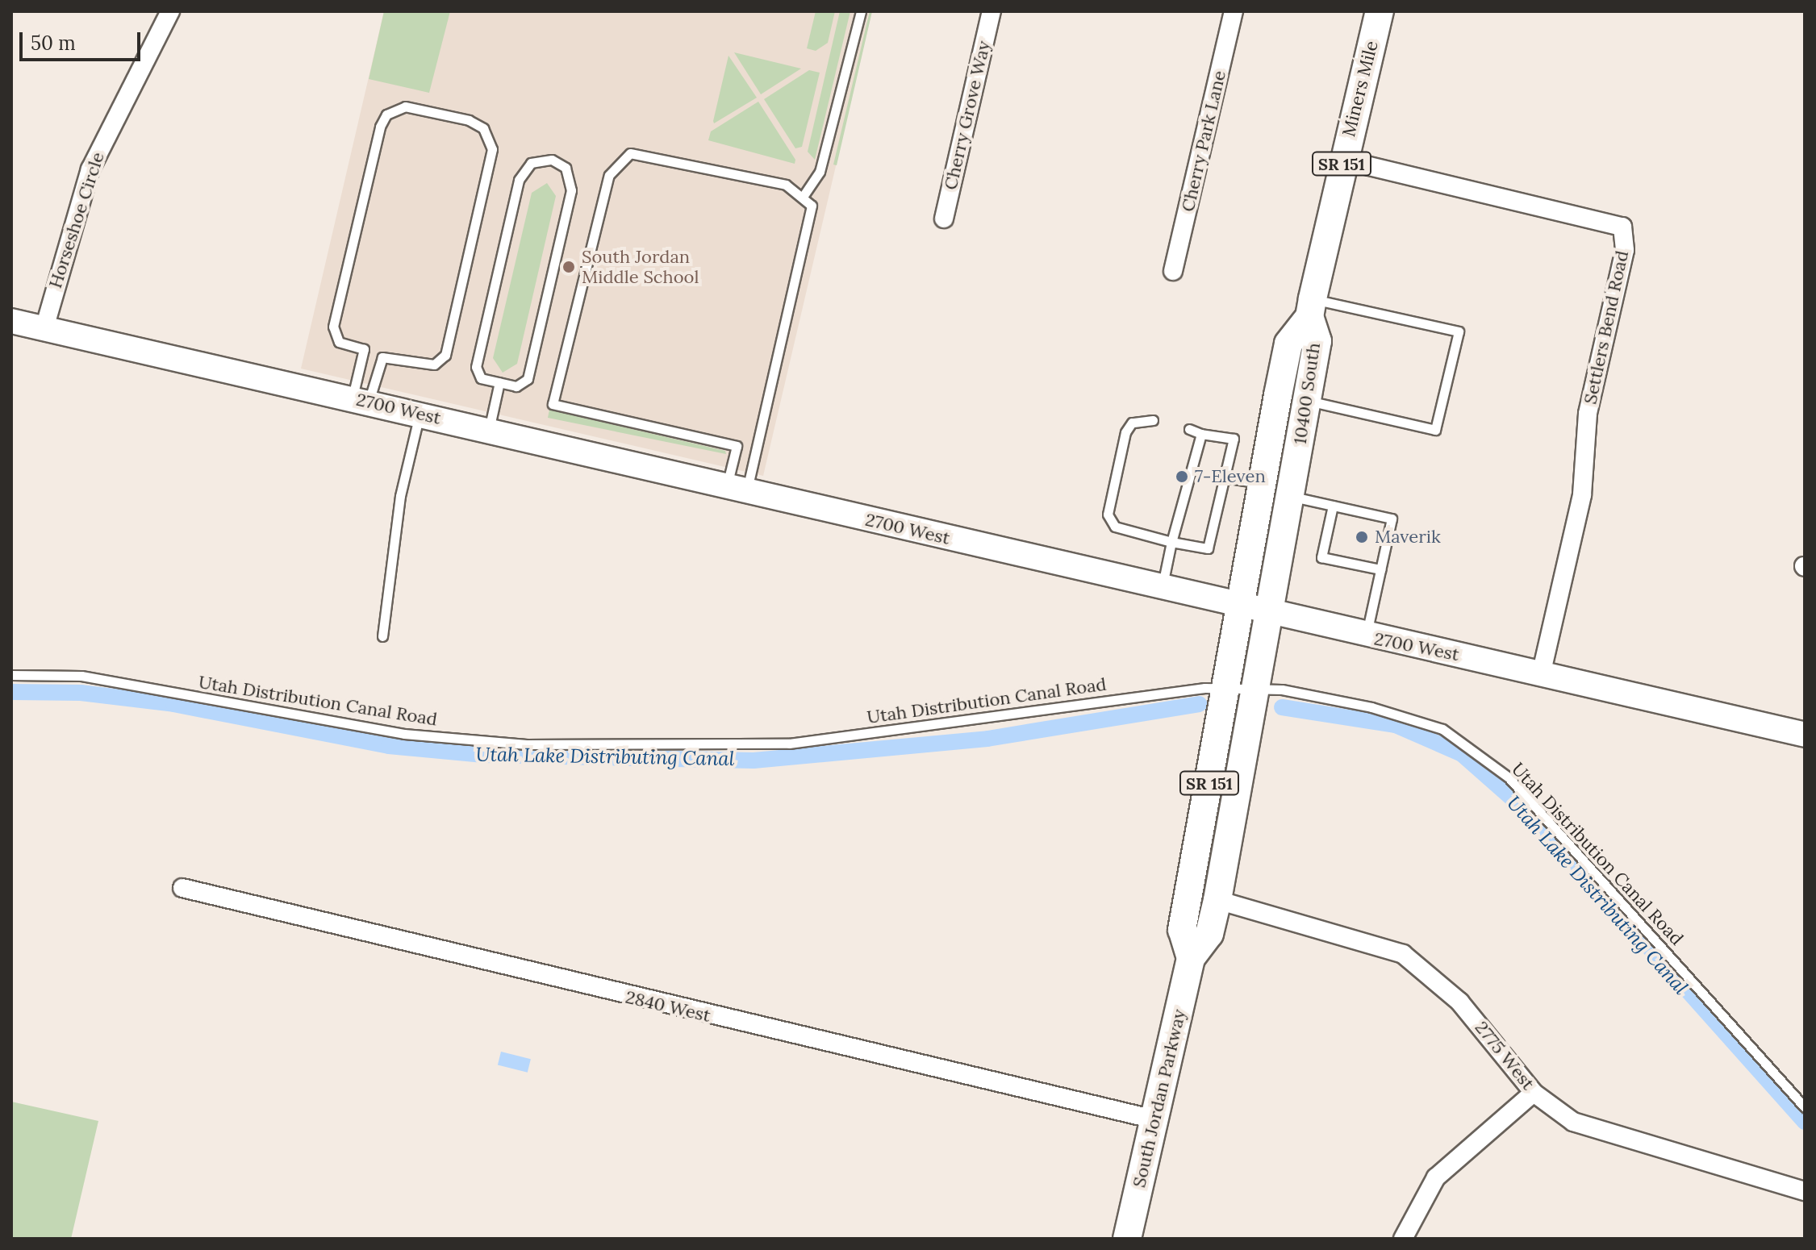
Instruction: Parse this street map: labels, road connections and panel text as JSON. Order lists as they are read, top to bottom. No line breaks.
{"streets":{"main road":["Miners Mile","SR 151","10400 South","2700 West","South Jordan Parkway"],"street":["Cherry Grove Way","Cherry Park Lane","Horseshoe Circle","Settlers Bend Road","2840 West","2775 West"],"lane":["Utah Distribution Canal Road"]},"crossings":[["Miners Mile","Settlers Bend Road"],["Miners Mile","10400 South"],["Horseshoe Circle","2700 West"],["Settlers Bend Road","2700 West"],["10400 South","2700 West"],["10400 South","South Jordan Parkway"],["2700 West","South Jordan Parkway"],["Utah Distribution Canal Road","South Jordan Parkway"],["2840 West","South Jordan Parkway"],["2775 West","South Jordan Parkway"]],"water":["Utah Lake Distributing Canal"],"places":["South Jordan Middle School","7-Eleven","Maverik"],"scale_bar":"50 m"}
